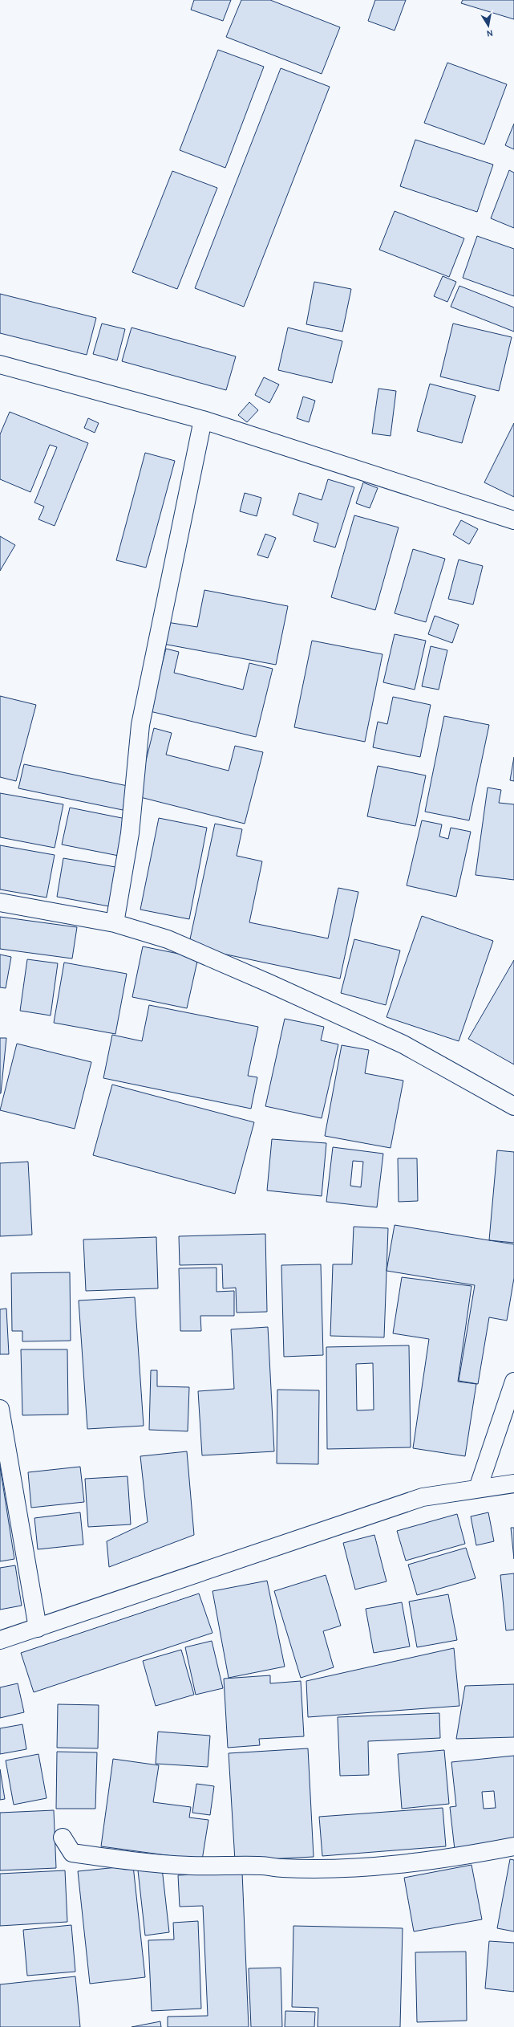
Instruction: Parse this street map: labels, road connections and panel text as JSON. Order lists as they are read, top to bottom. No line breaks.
{"north":"bottom"}
